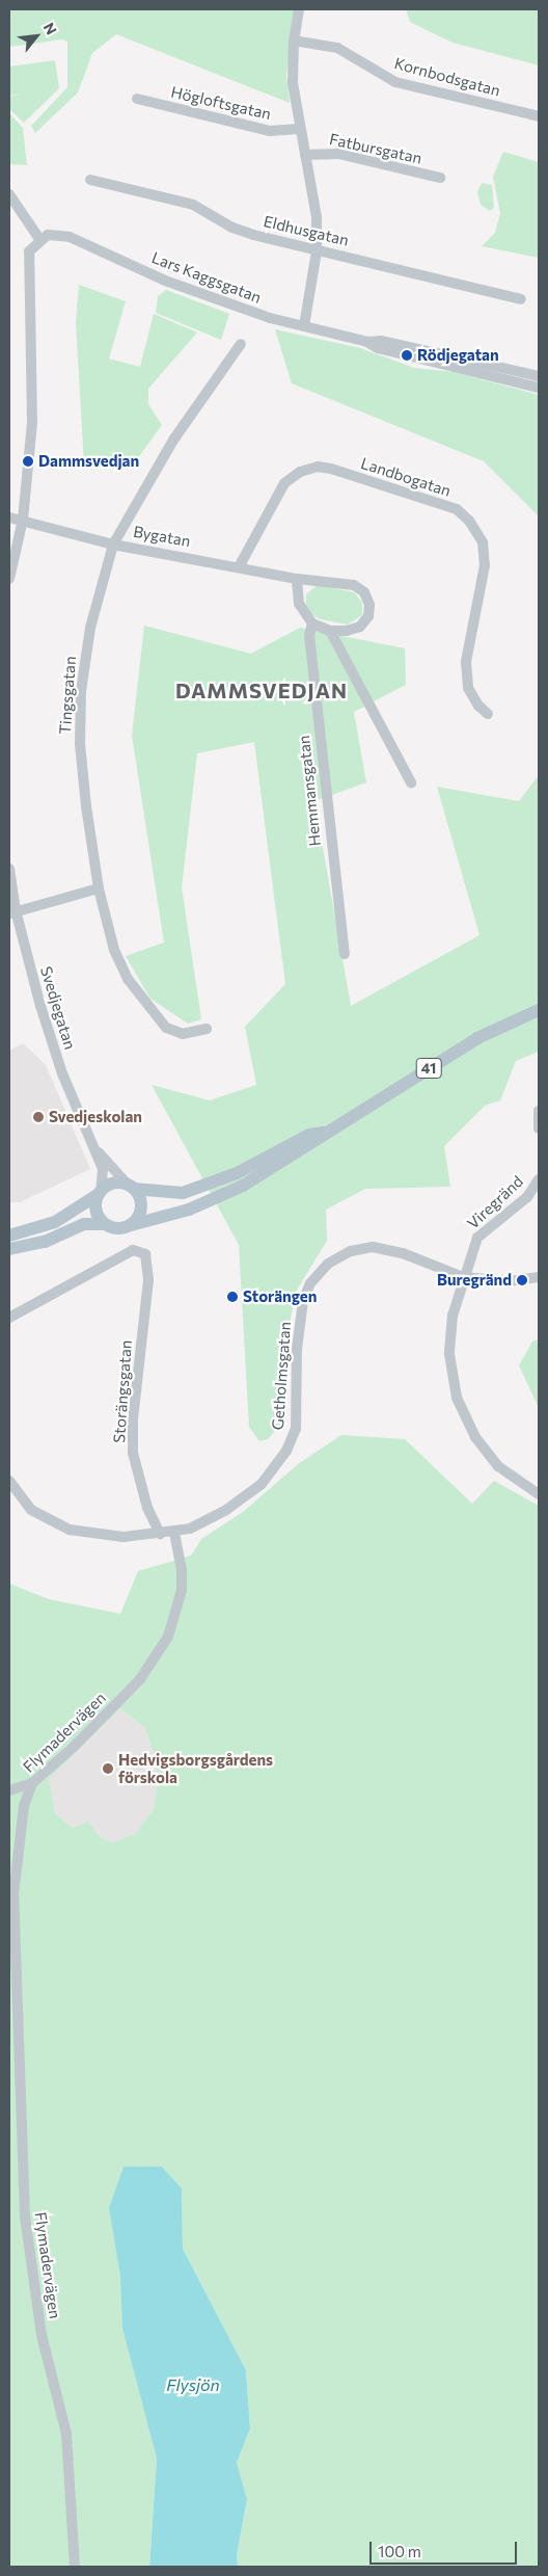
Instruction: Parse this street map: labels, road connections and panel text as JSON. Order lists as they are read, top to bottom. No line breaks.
{"streets":{"main road":["41"],"street":["Kornbodsgatan","Högloftsgatan","Fatbursgatan","Eldhusgatan","Lars Kaggsgatan","Landbogatan","Bygatan","Tingsgatan","Hemmansgatan","Svedjegatan","Viregränd","Getholmsgatan","Storängsgatan","Flymadervägen"]},"crossings":[["Landbogatan","Bygatan"],["Bygatan","Tingsgatan"],["Svedjegatan","41"],["Viregränd","Getholmsgatan"],["Getholmsgatan","Storängsgatan"],["Getholmsgatan","Flymadervägen"]],"districts":["DAMMSVEDJAN"],"water":["Flysjön"],"places":["Rödjegatan","Dammsvedjan","Svedjeskolan","Buregränd","Storängen","Hedvigsborgsgårdens förskola"],"scale_bar":"100 m","north":"top right"}
